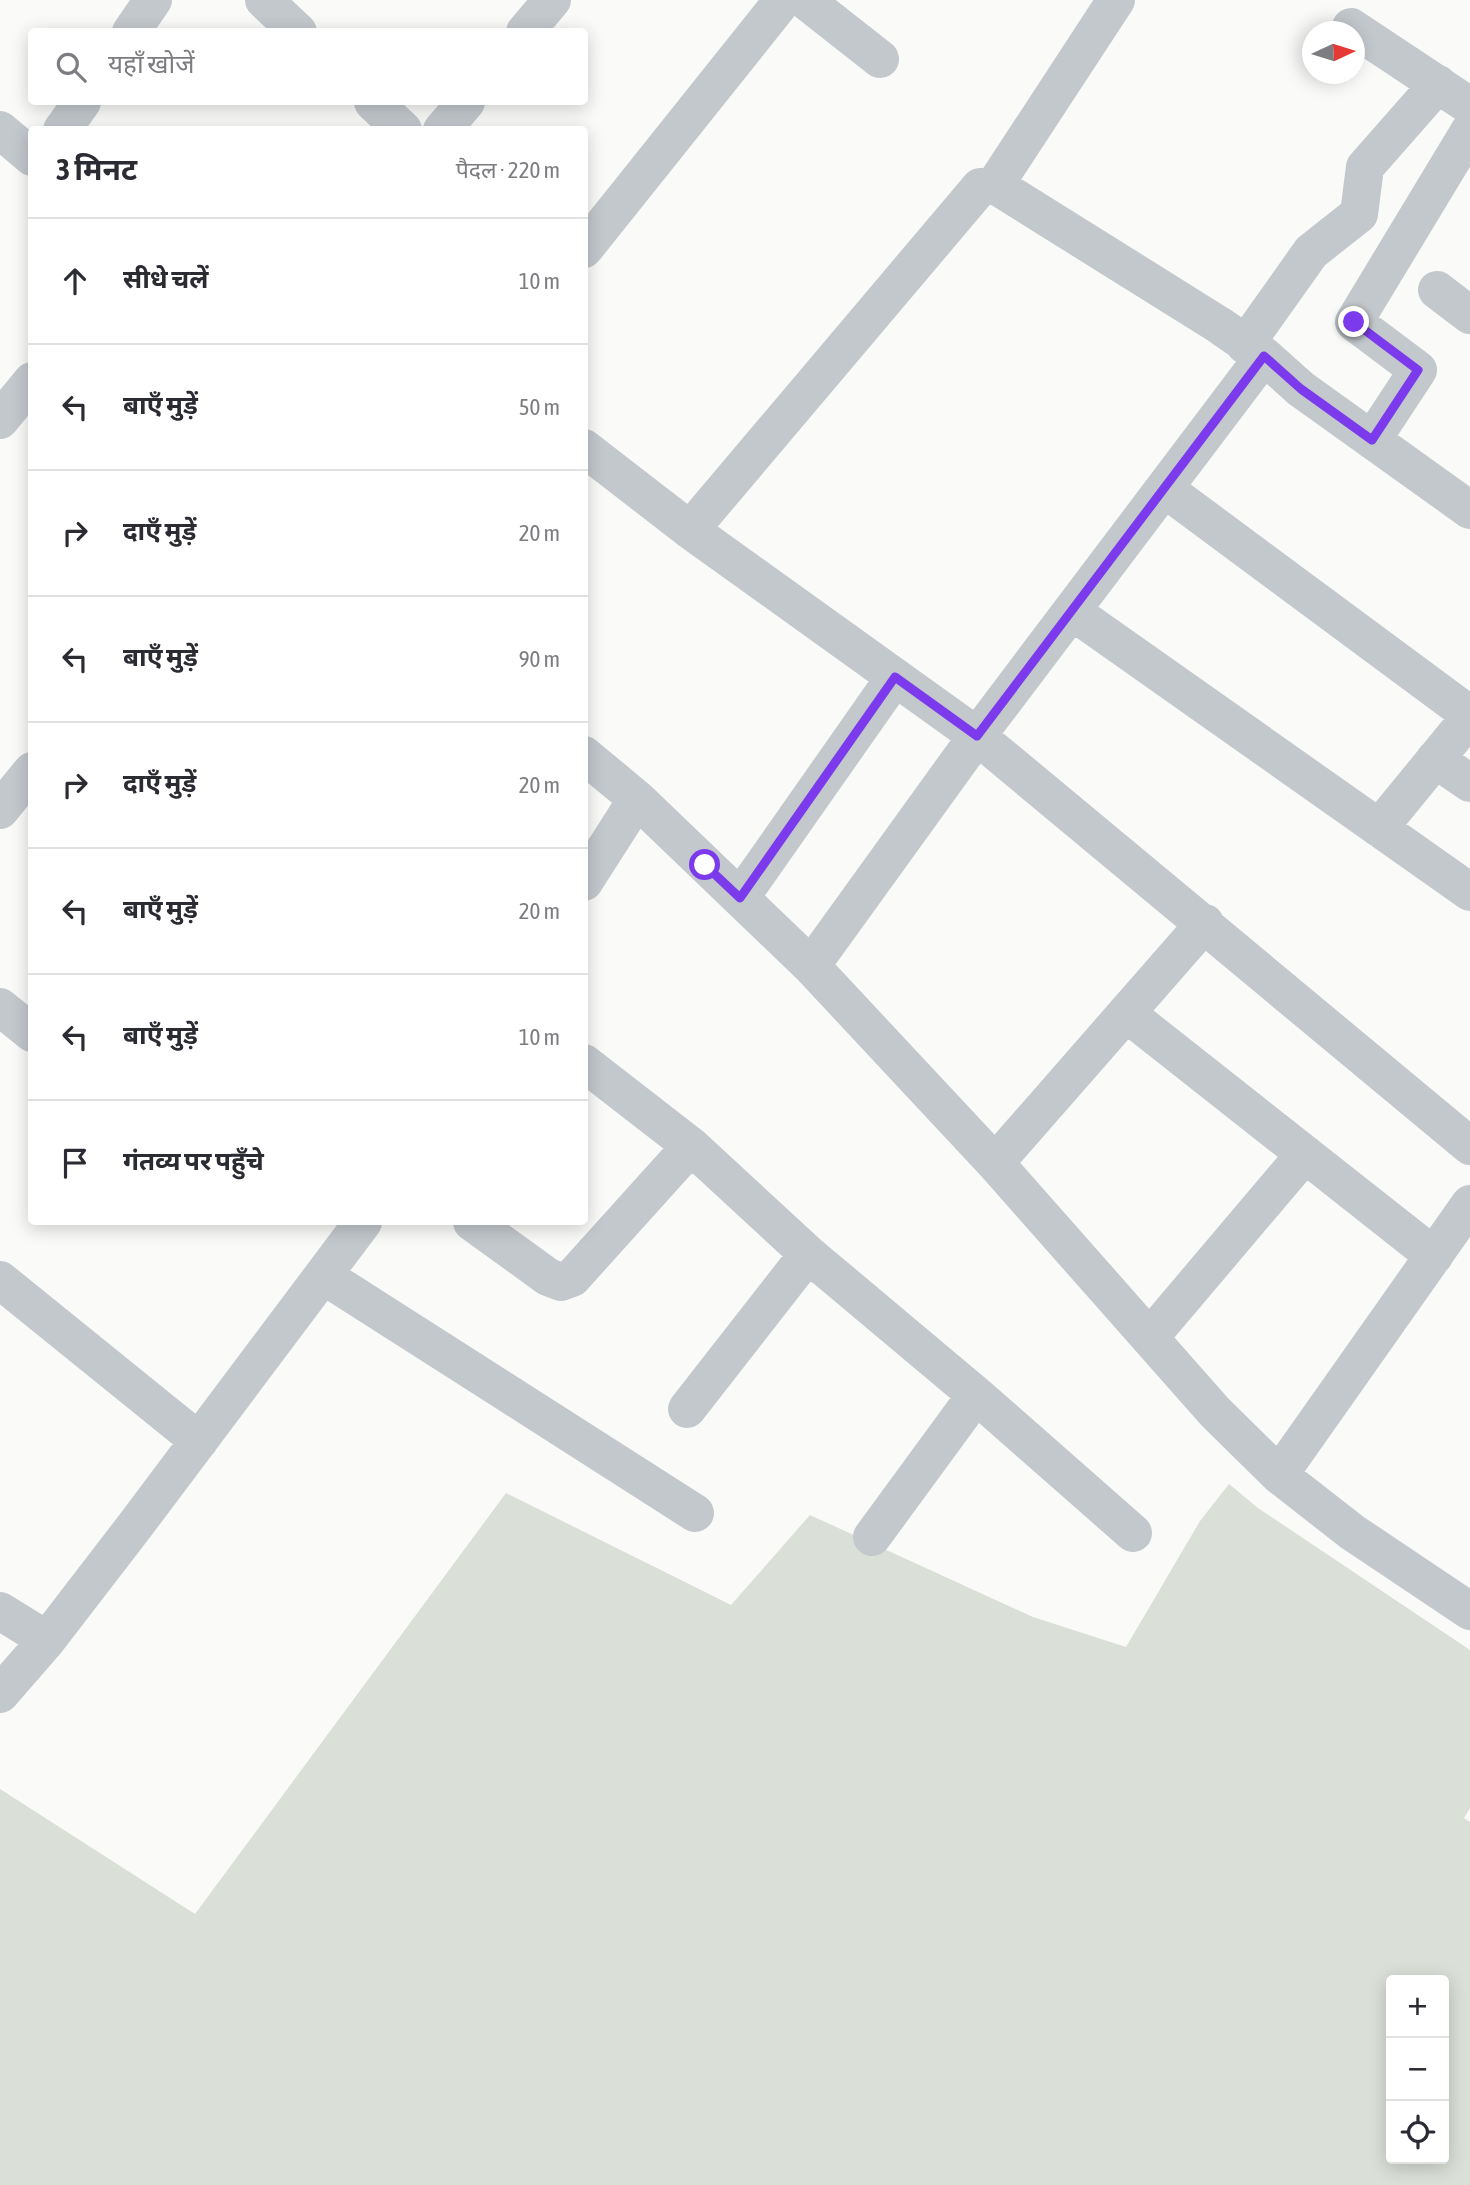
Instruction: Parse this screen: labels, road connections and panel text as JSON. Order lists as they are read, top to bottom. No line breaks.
{"north":"right","page":{"search":"यहाँ खोजें","heading":["3 मिनट","पैदल · 220 m"],"list":[["सीधे चलें","10 m"],["बाएँ मुड़ें","50 m"],["दाएँ मुड़ें","20 m"],["बाएँ मुड़ें","90 m"],["दाएँ मुड़ें","20 m"],["बाएँ मुड़ें","20 m"],["बाएँ मुड़ें","10 m"],"गंतव्य पर पहुँचे"],"map_buttons":["+","−"]}}
